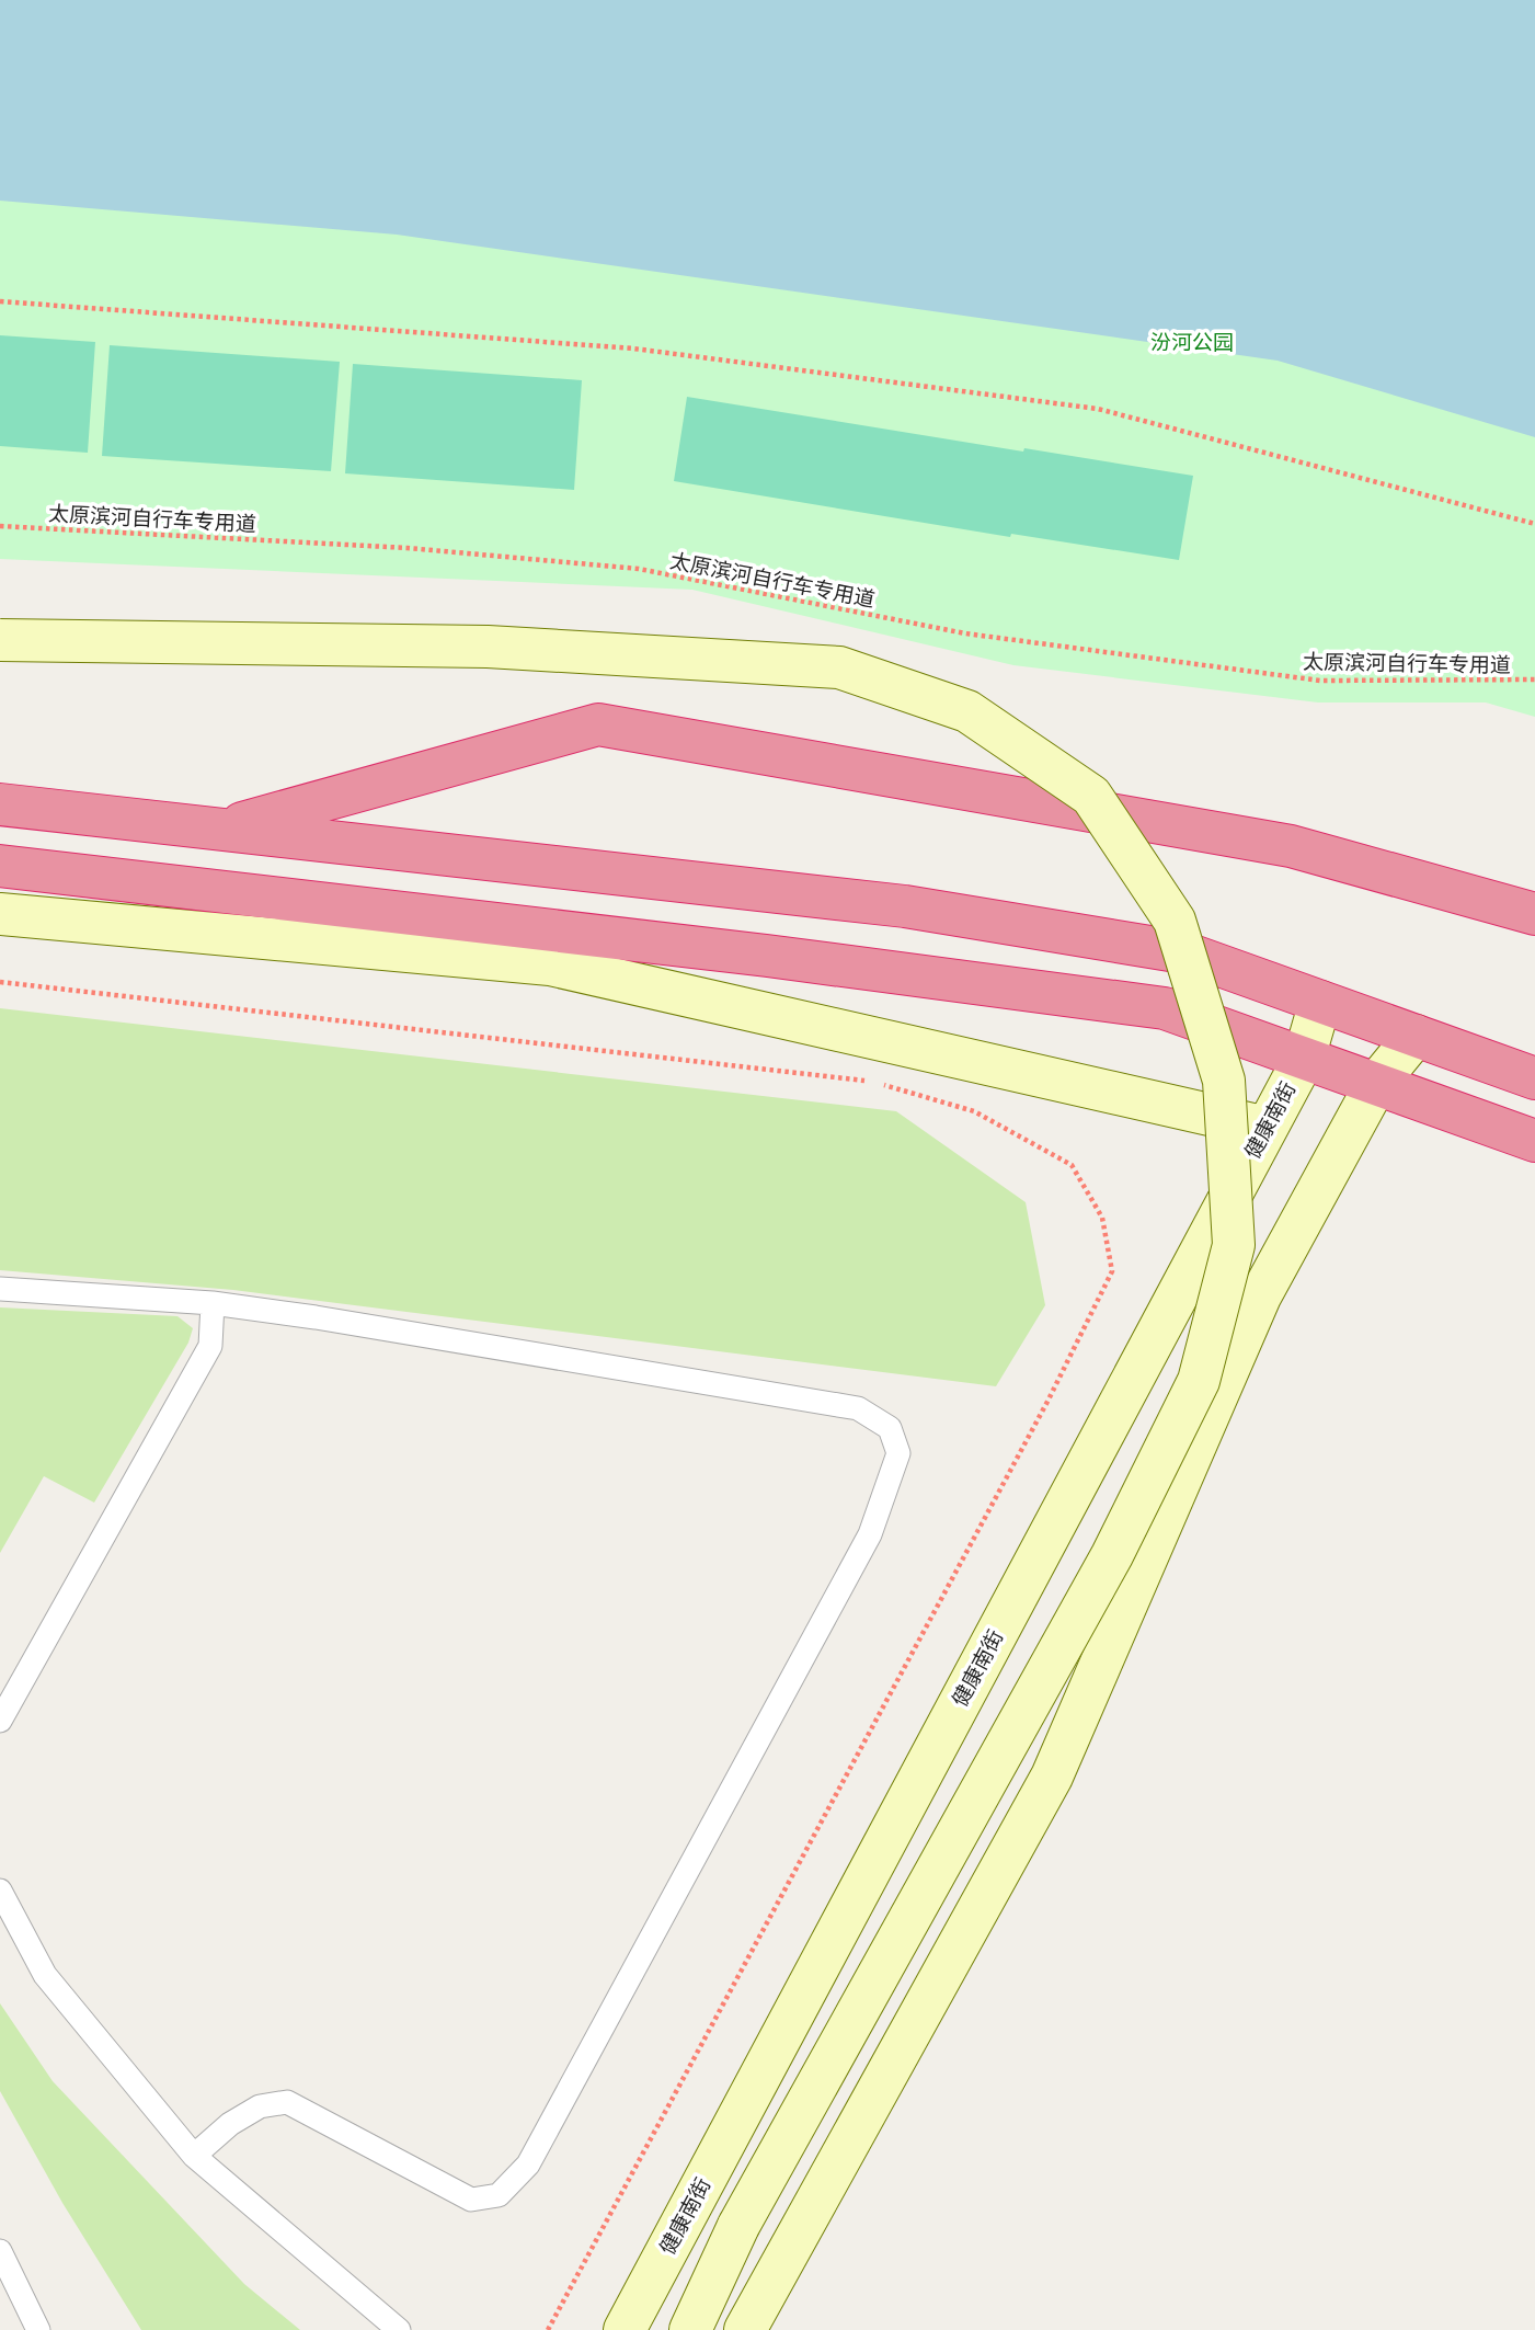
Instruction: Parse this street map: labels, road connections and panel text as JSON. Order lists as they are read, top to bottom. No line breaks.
{"streets":{"main road":["健康南街"],"path":["太原滨河自行车专用道"]},"parks":["汾河公园"]}
